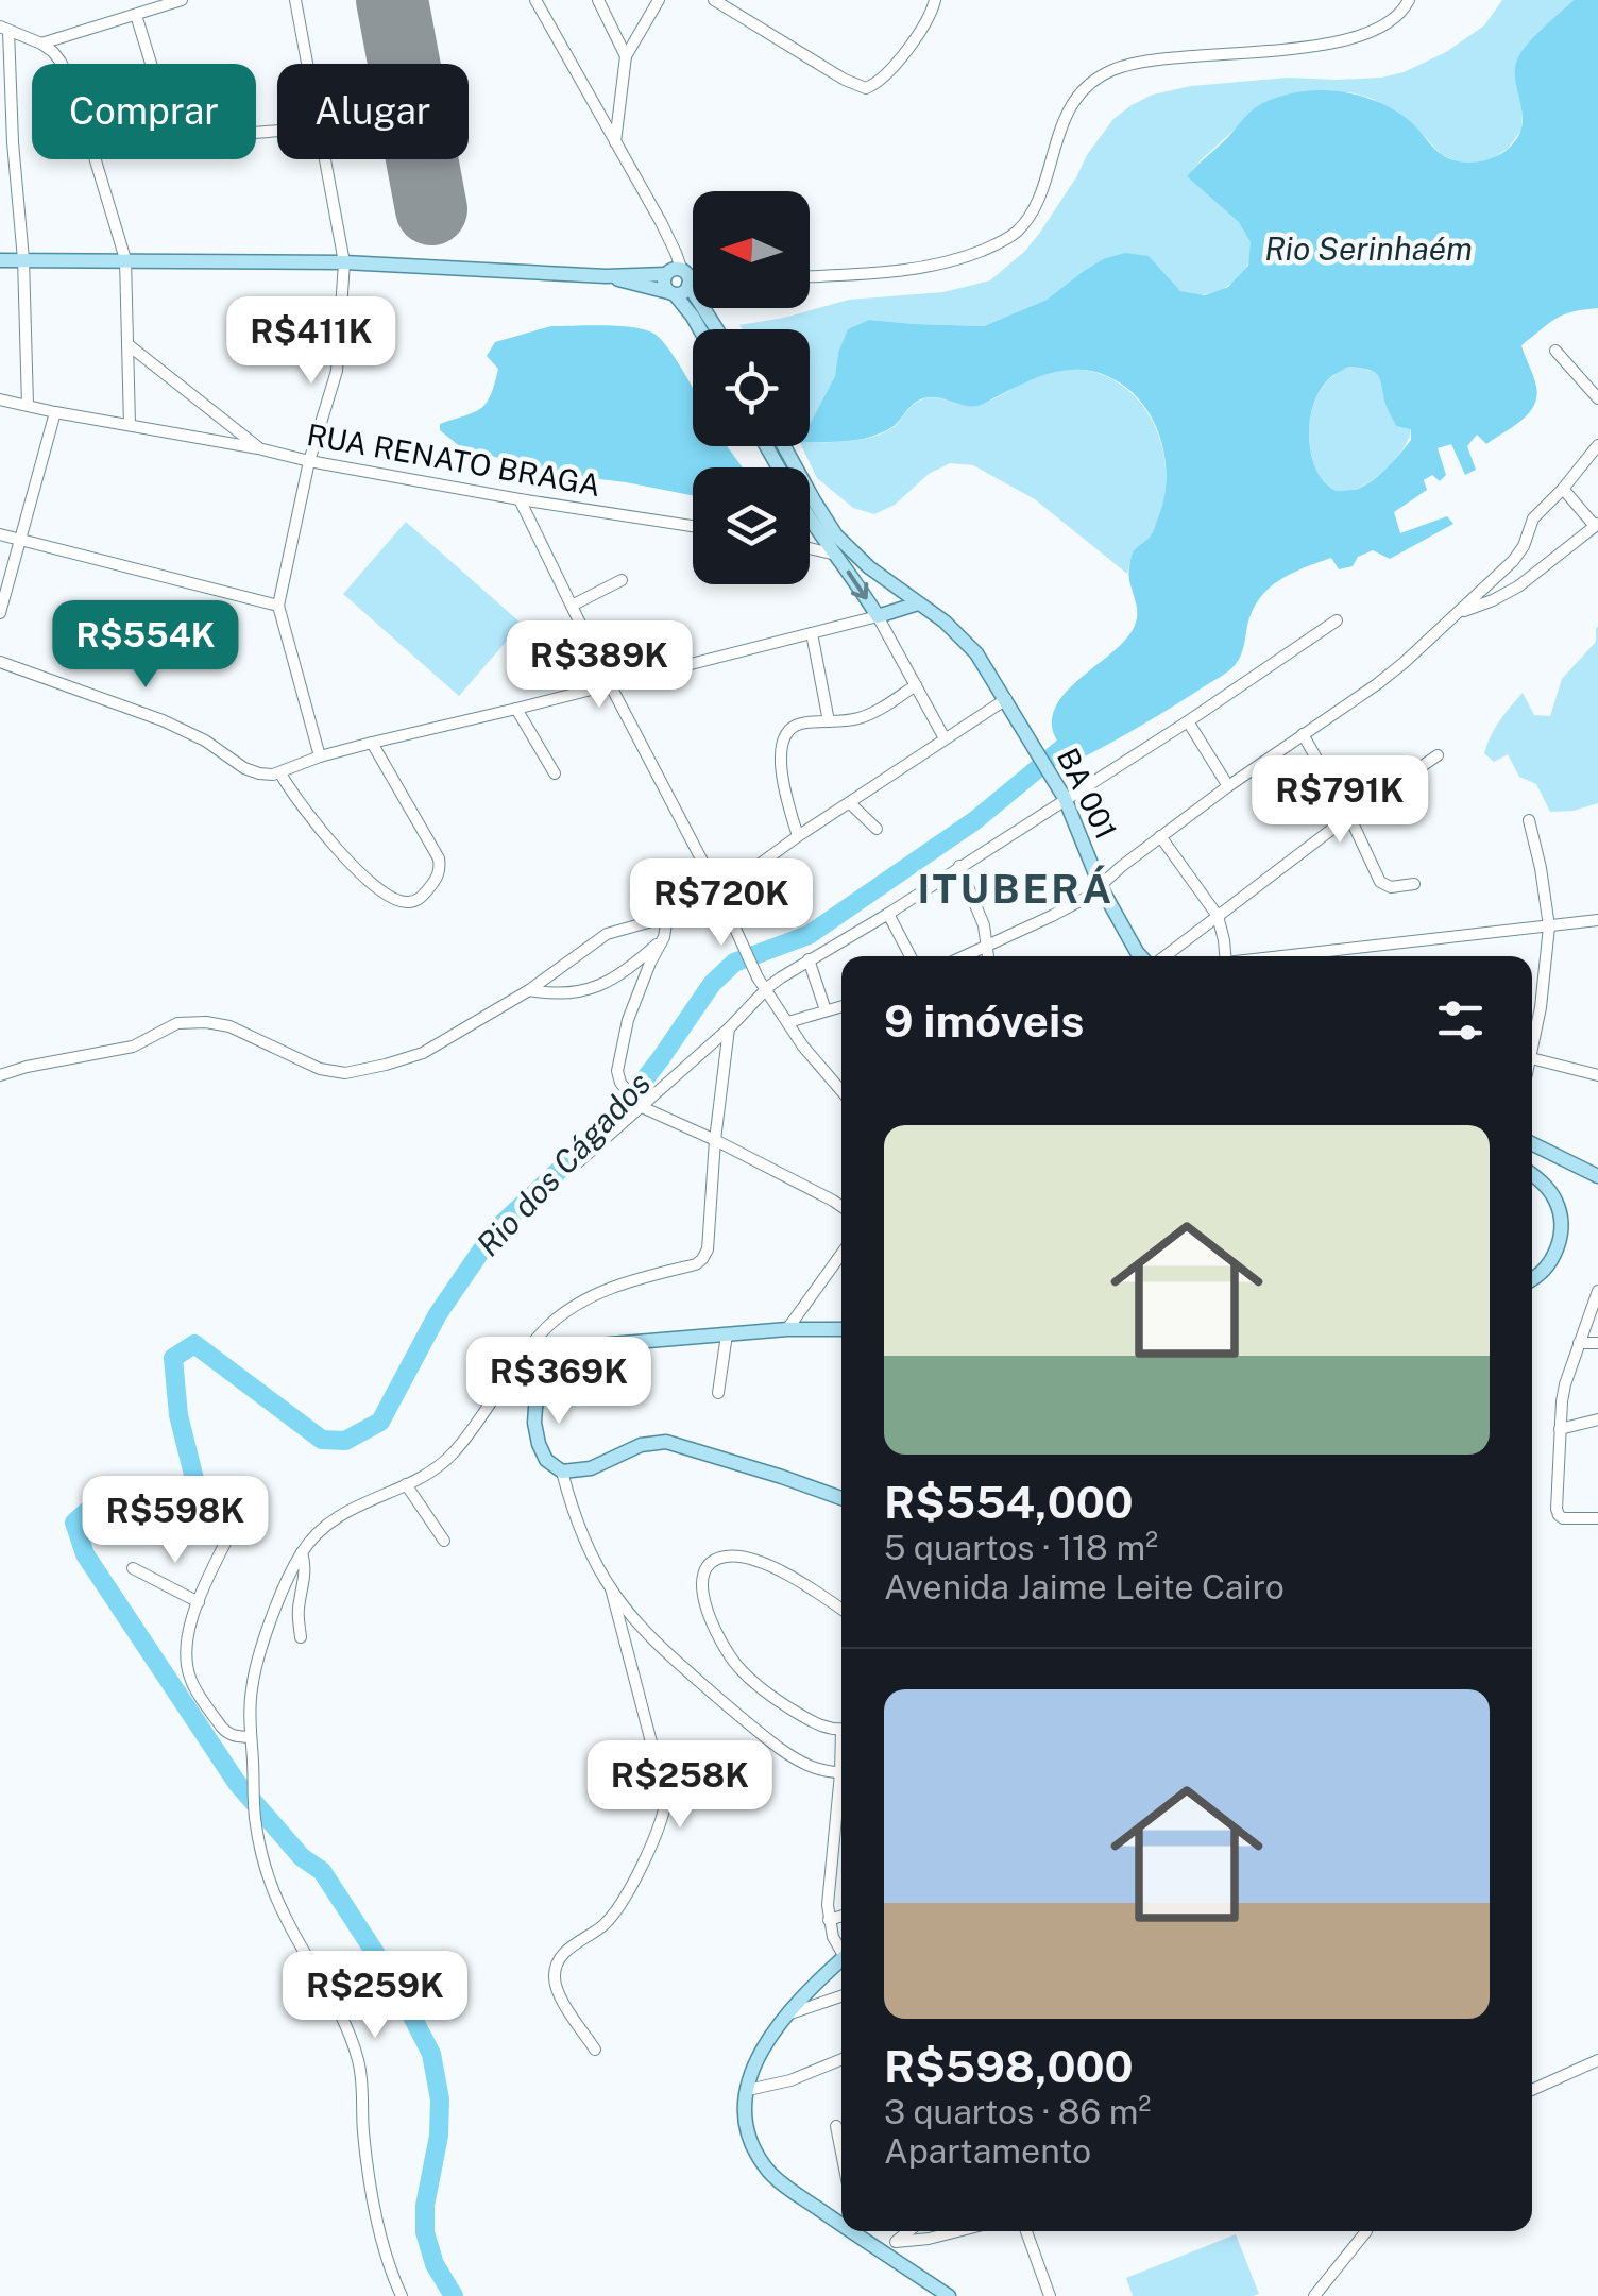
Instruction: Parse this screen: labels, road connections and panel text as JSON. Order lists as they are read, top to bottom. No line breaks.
{"streets":{"main road":["BA 001"],"street":["RUA RENATO BRAGA"]},"districts":["ITUBERÁ"],"water":["Rio Serinhaém","Rio dos Cágados"],"north":"left","page":{"chip":["Comprar","Alugar"],"price":["R$411K","R$554K","R$389K","R$791K","R$720K","R$369K","R$598K","R$258K","R$259K"],"heading":"9 imóveis","list":[{"name":"R$554,000","note":"5 quartos · 118 m² · Avenida Jaime Leite Cairo"},{"name":"R$598,000","note":"3 quartos · 86 m² · Apartamento"}]}}
